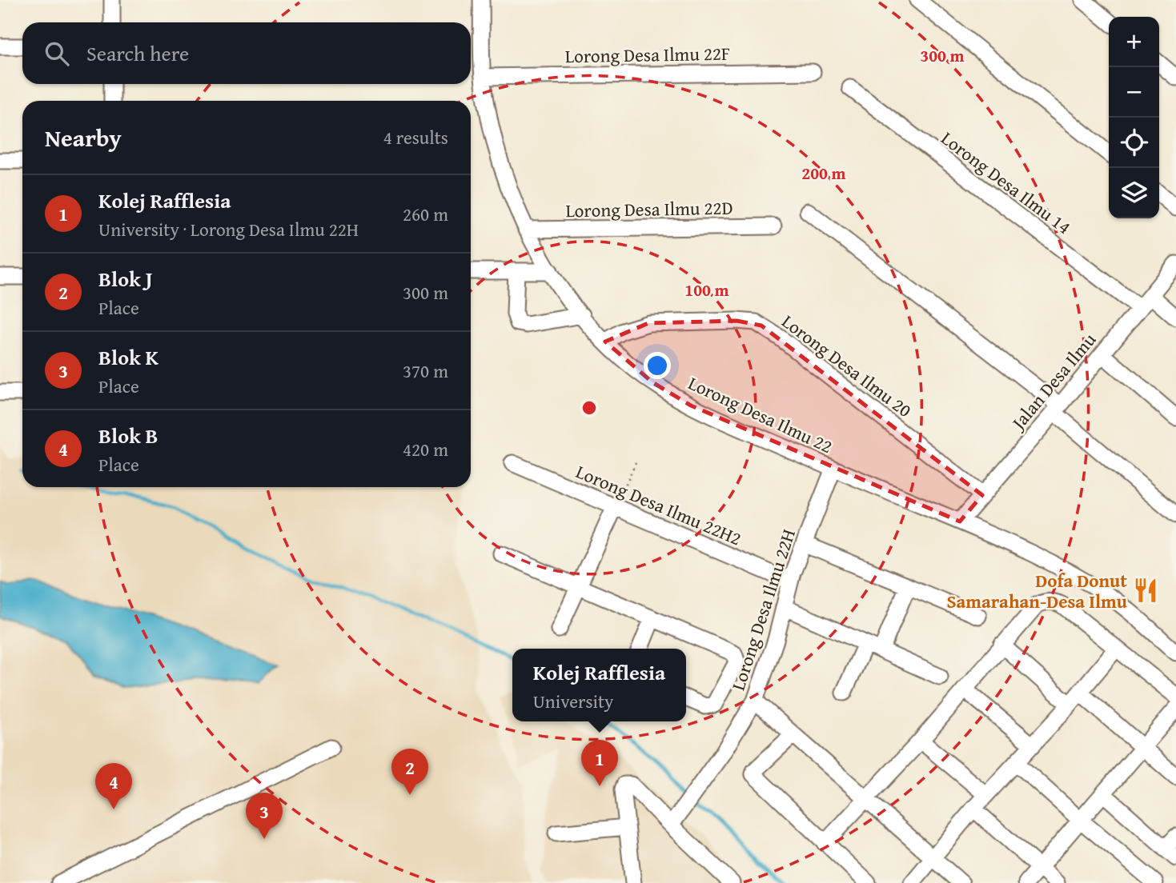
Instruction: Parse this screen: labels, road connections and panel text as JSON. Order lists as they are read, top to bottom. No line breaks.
{"streets":{"street":["Lorong Desa Ilmu 22F","Lorong Desa Ilmu 14","Lorong Desa Ilmu 22D","Lorong Desa Ilmu 20","Jalan Desa Ilmu","Lorong Desa Ilmu 22","Lorong Desa Ilmu 22H2","Lorong Desa Ilmu 22H"]},"crossings":[["Lorong Desa Ilmu 22F","Lorong Desa Ilmu 22"],["Lorong Desa Ilmu 14","Jalan Desa Ilmu"],["Lorong Desa Ilmu 22D","Lorong Desa Ilmu 22"],["Lorong Desa Ilmu 20","Jalan Desa Ilmu"],["Lorong Desa Ilmu 20","Lorong Desa Ilmu 22"],["Jalan Desa Ilmu","Lorong Desa Ilmu 22"],["Lorong Desa Ilmu 22","Lorong Desa Ilmu 22H"],["Lorong Desa Ilmu 22H2","Lorong Desa Ilmu 22H"]],"places":{"restaurant":["Dofa Donut Samarahan-Desa Ilmu"]},"page":{"map_buttons":["+","−"],"search":"Search here","heading":["Nearby","4 results"],"list":[{"mark":"1","name":"Kolej Rafflesia","note":"University · Lorong Desa Ilmu 22H","value":"260 m"},{"mark":"2","name":"Blok J","note":"Place","value":"300 m"},{"mark":"3","name":"Blok K","note":"Place","value":"370 m"},{"mark":"4","name":"Blok B","note":"Place","value":"420 m"}],"popup":["Kolej Rafflesia","University"],"pins":["1","2","4","3"]},"rings":["300 m","200 m","100 m"]}
